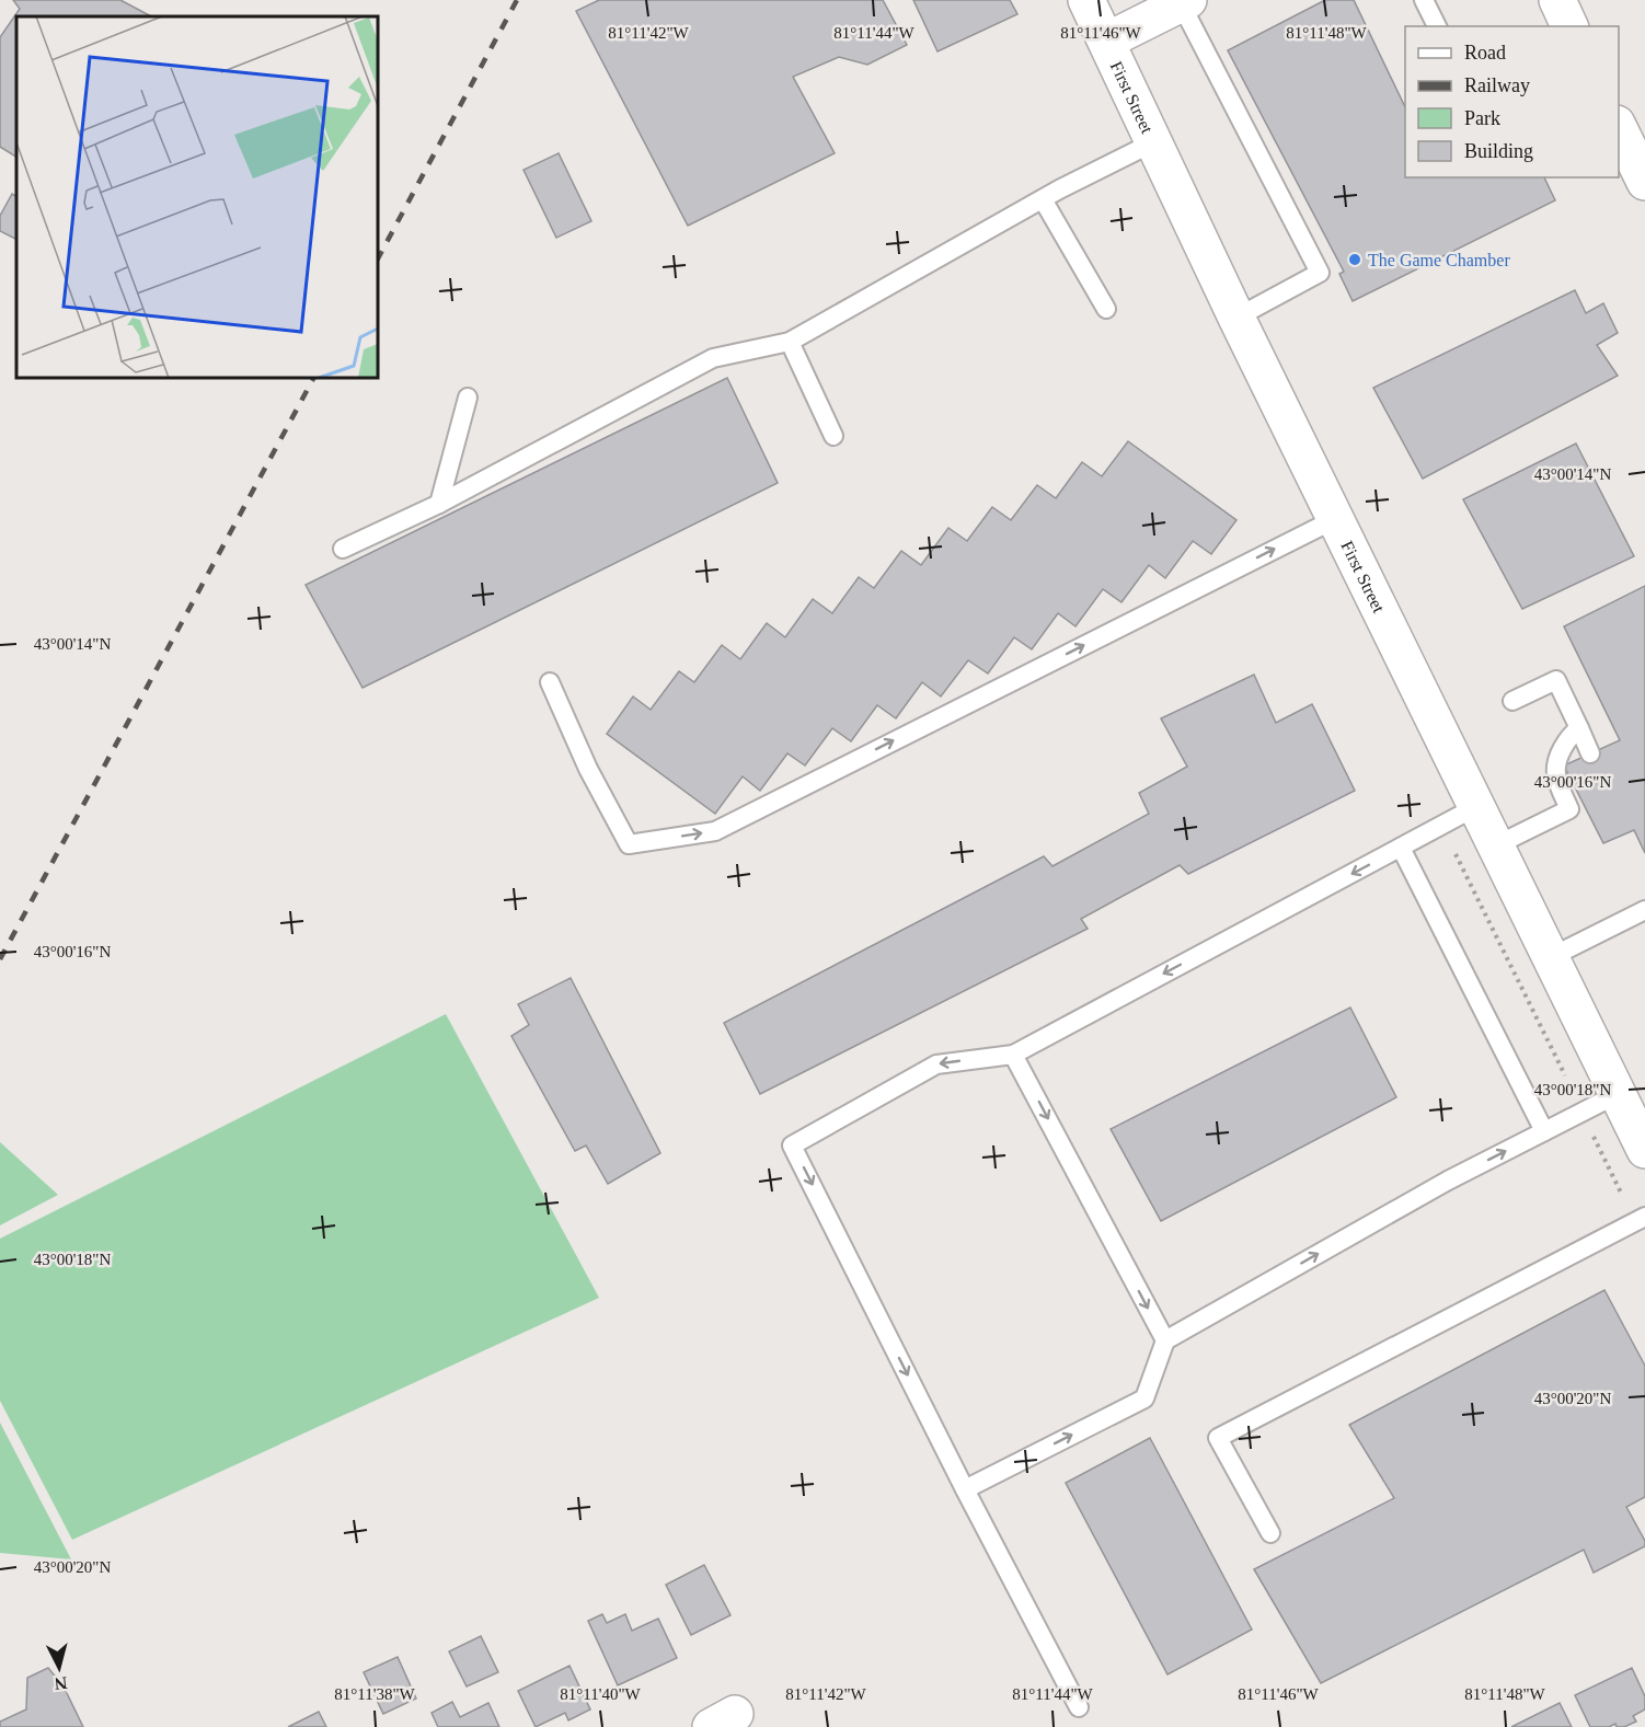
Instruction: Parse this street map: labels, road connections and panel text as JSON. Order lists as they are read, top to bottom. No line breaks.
{"streets":{"street":["First Street"]},"places":["The Game Chamber"],"legend":["Road","Railway","Park","Building"],"north":"bottom","coordinates":["81°11'42\"W","81°11'44\"W","81°11'46\"W","81°11'48\"W","43°00'14\"N","43°00'16\"N","43°00'18\"N","43°00'20\"N","81°11'38\"W","81°11'40\"W"]}
